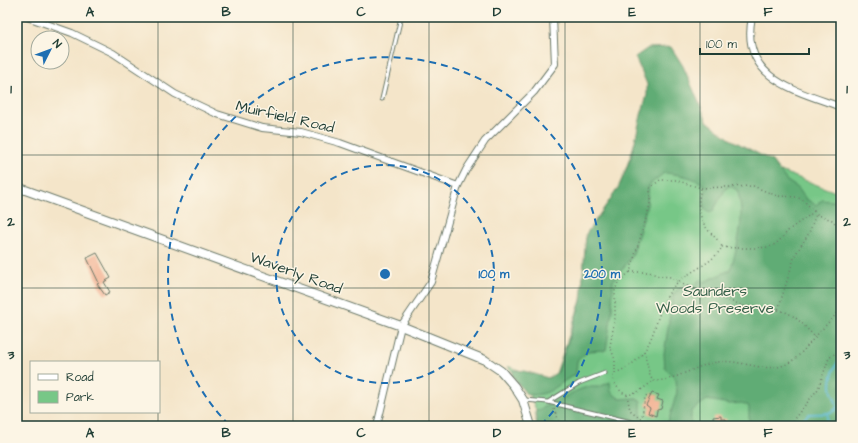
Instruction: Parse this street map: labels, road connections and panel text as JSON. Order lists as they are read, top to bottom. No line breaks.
{"streets":{"street":["Muirfield Road","Waverly Road"]},"parks":["Saunders Woods Preserve"],"legend":["Road","Park"],"scale_bar":"100 m","north":"top right","grid":{"columns":["A","B","C","D","E","F"],"rows":["1","2","3"]},"rings":["100 m","200 m"]}
